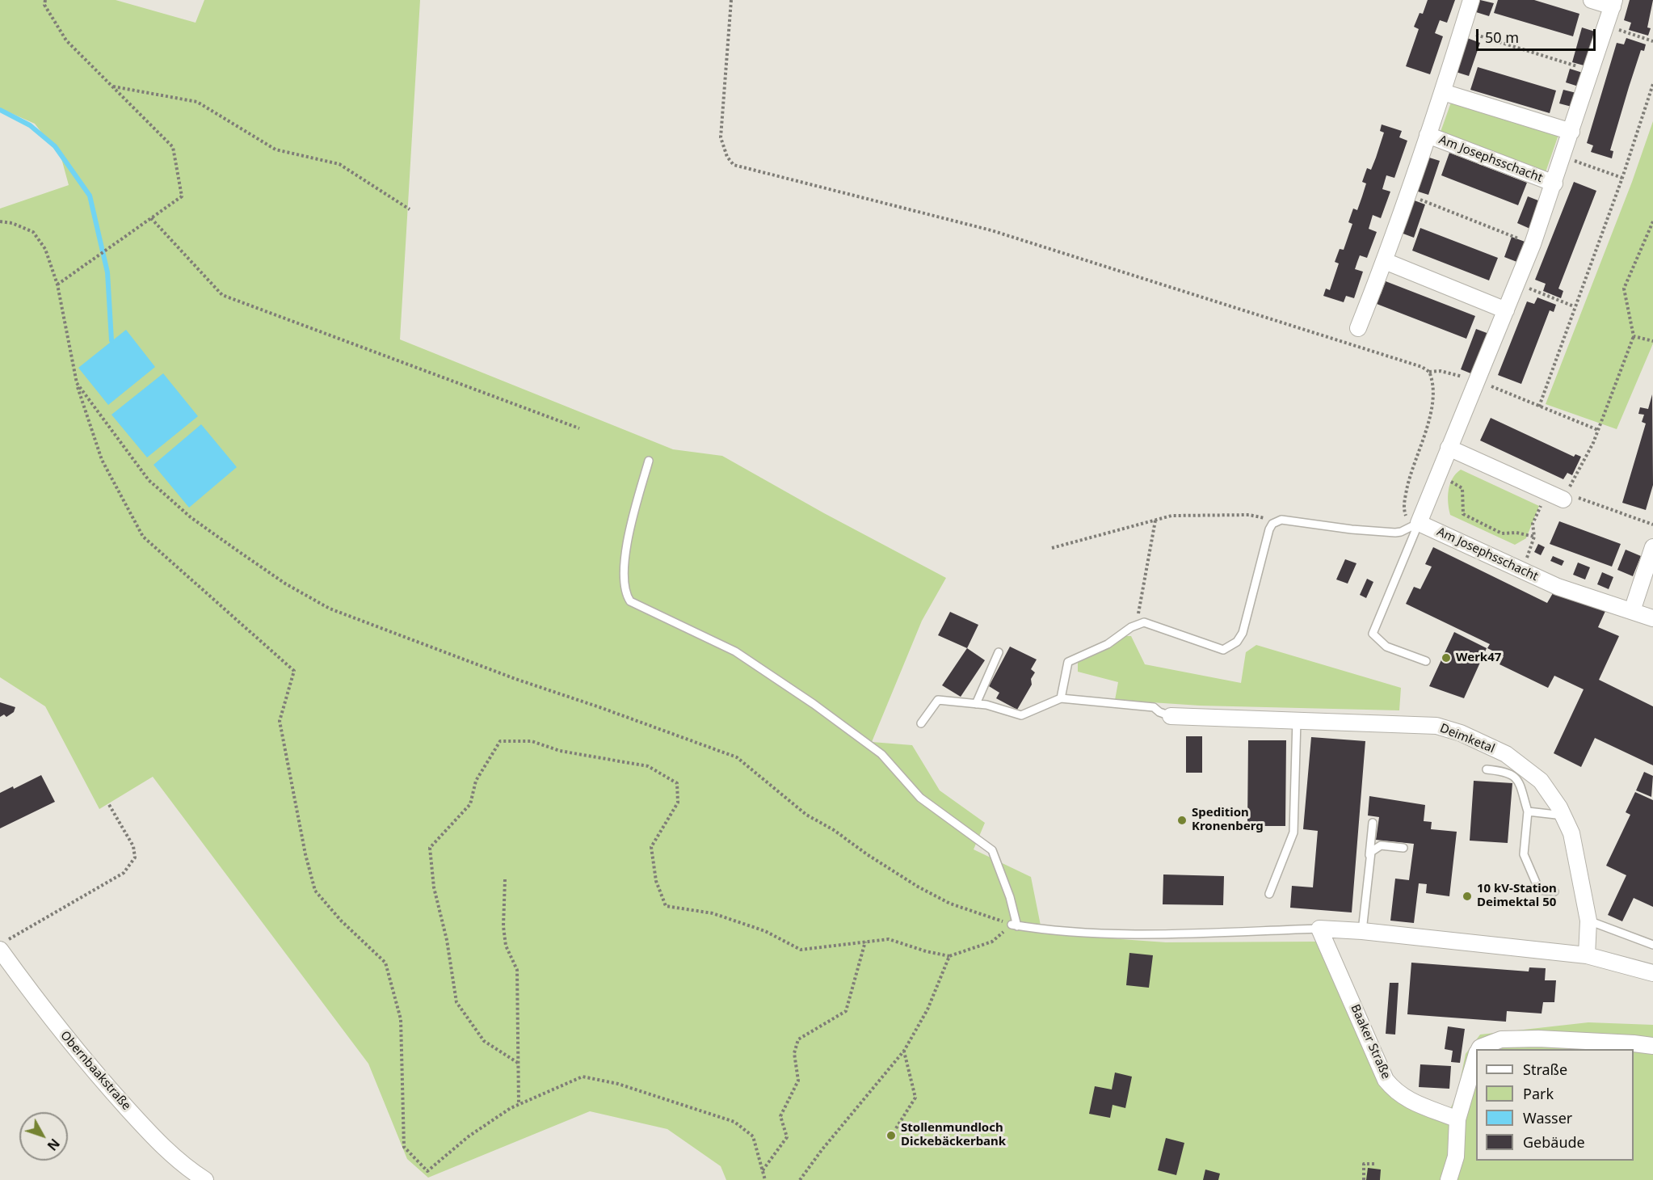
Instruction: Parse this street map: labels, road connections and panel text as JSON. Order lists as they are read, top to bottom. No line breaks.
{"streets":{"street":["Am Josephsschacht","Deimketal","Baaker Straße","Obernbaakstraße"]},"places":["Werk47","Spedition Kronenberg","10 kV-Station Deimektal 50","Stollenmundloch Dickebäckerbank"],"legend":["Straße","Park","Wasser","Gebäude"],"scale_bar":"50 m","north":"bottom right"}
